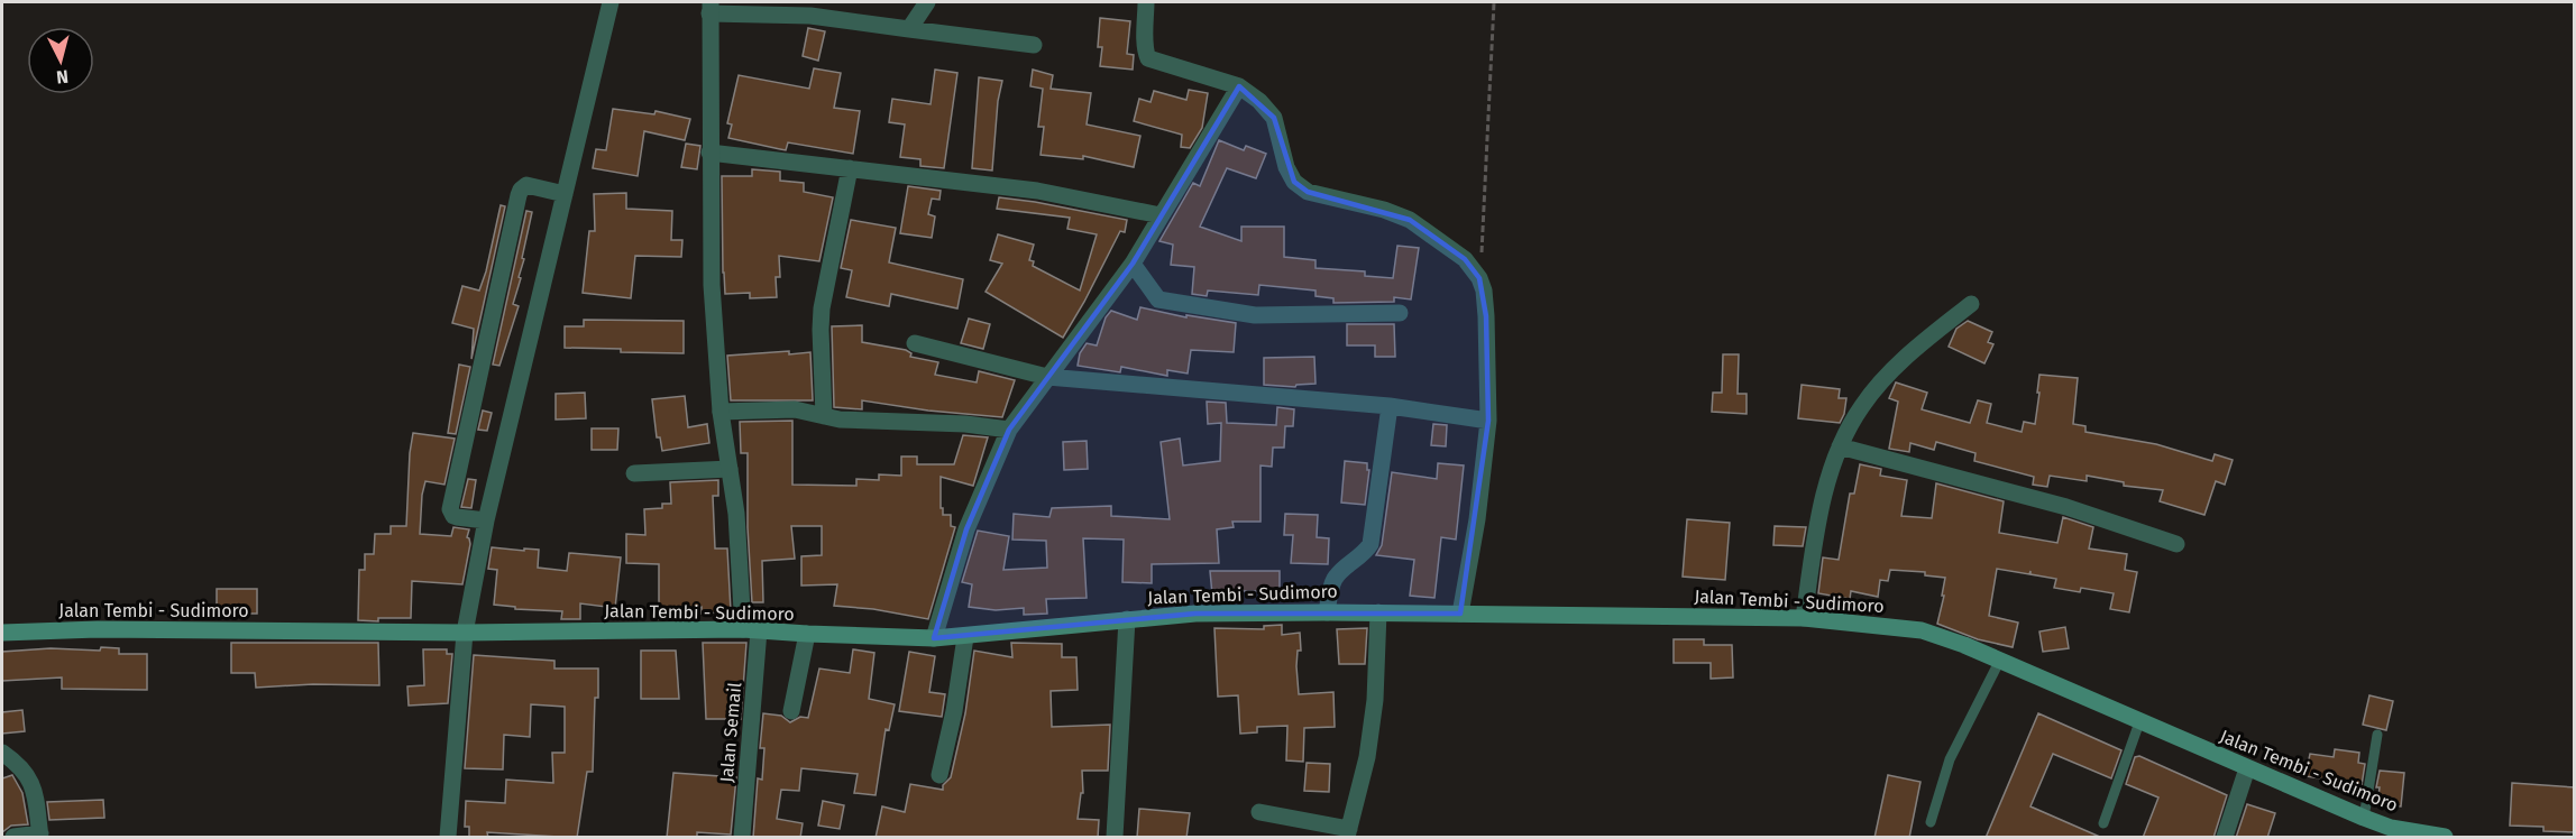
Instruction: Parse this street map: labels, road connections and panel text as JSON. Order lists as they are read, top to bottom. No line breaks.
{"streets":{"main road":["Jalan Tembi - Sudimoro"],"street":["Jalan Semail"]},"crossings":[["Jalan Tembi - Sudimoro","Jalan Semail"]],"north":"bottom"}
